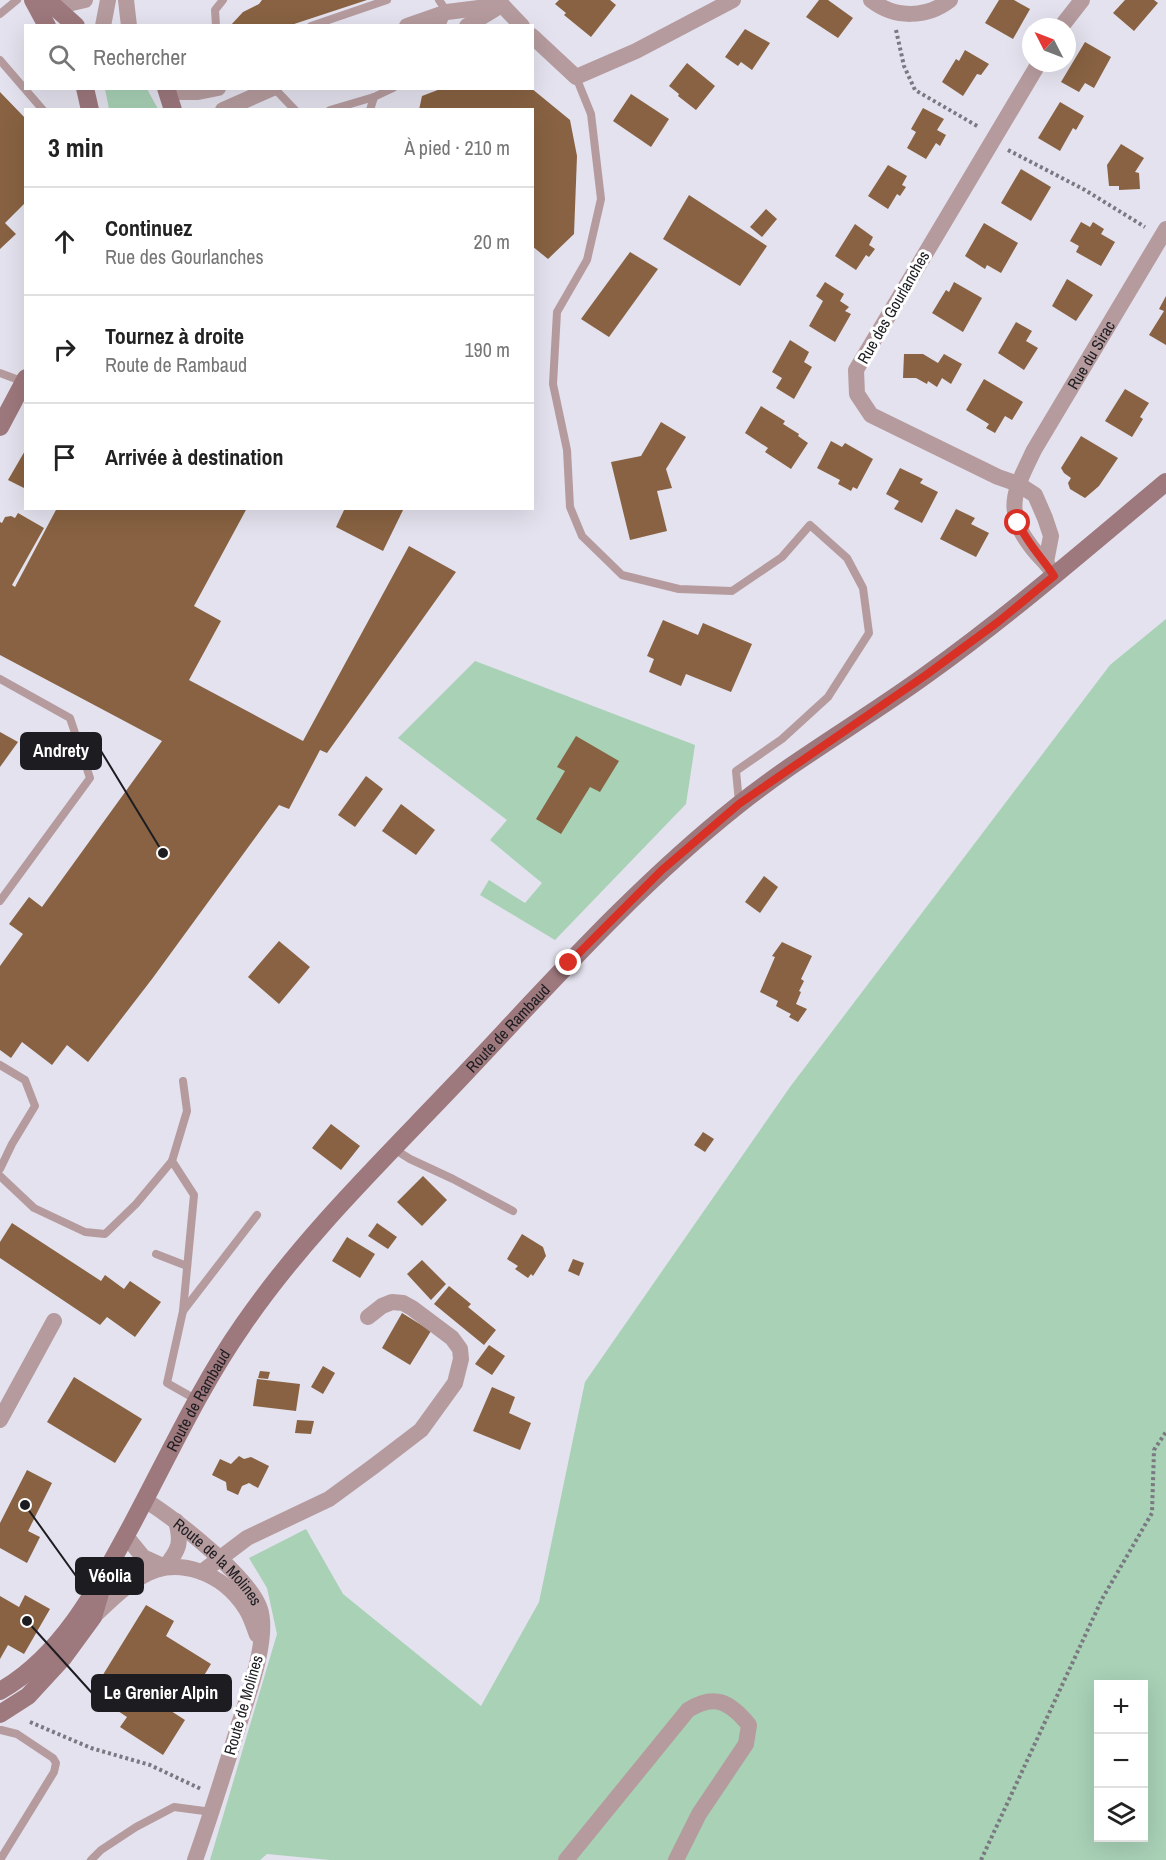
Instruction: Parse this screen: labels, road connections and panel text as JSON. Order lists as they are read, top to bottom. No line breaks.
{"streets":{"street":["Rue des Gourlanches","Rue du Sirac","Route de Rambaud","Route de la Molines","Route de Molines"]},"crossings":[["Rue des Gourlanches","Rue du Sirac"],["Rue des Gourlanches","Route de Rambaud"],["Route de Rambaud","Route de la Molines"],["Route de Rambaud","Route de Molines"],["Route de la Molines","Route de Molines"]],"places":["Andrety","Véolia","Le Grenier Alpin"],"north":"top left","page":{"search":"Rechercher","heading":["3 min","À pied · 210 m"],"list":[["Continuez","Rue des Gourlanches","20 m"],["Tournez à droite","Route de Rambaud","190 m"],"Arrivée à destination"],"map_buttons":["+","−"]}}
